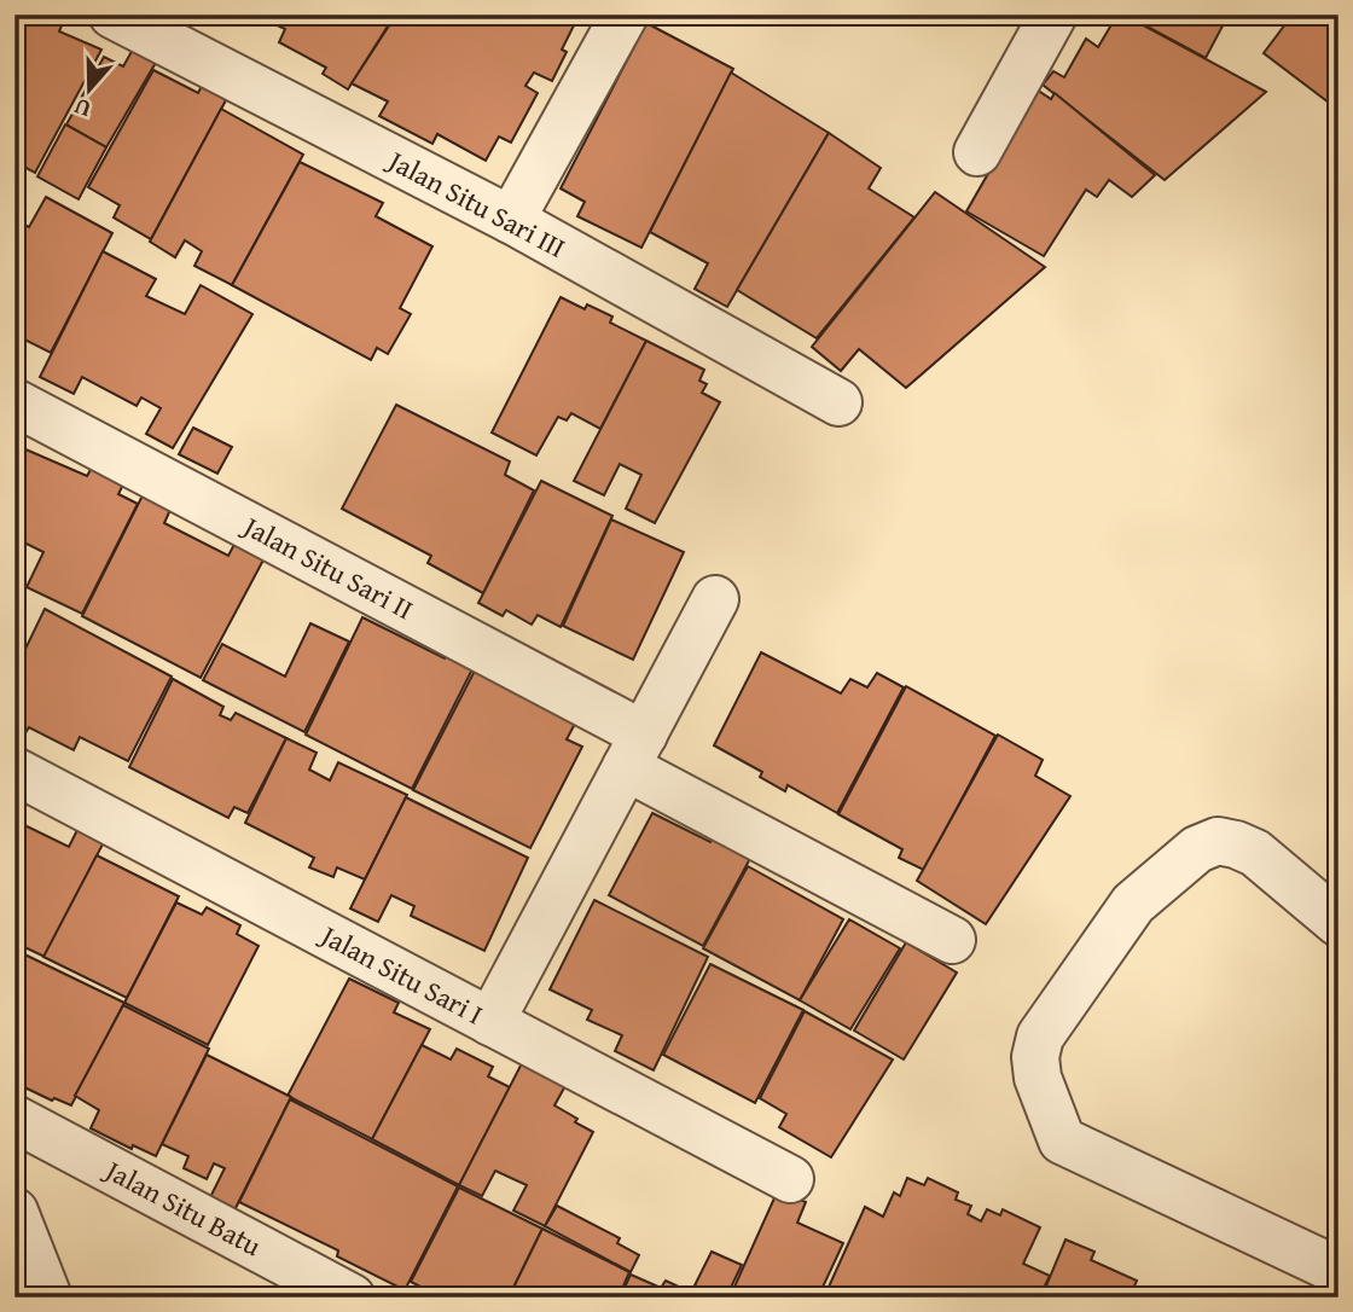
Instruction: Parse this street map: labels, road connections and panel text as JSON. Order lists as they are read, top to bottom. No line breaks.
{"streets":{"street":["Jalan Situ Sari III","Jalan Situ Sari II","Jalan Situ Sari I","Jalan Situ Batu"]},"north":"bottom"}
